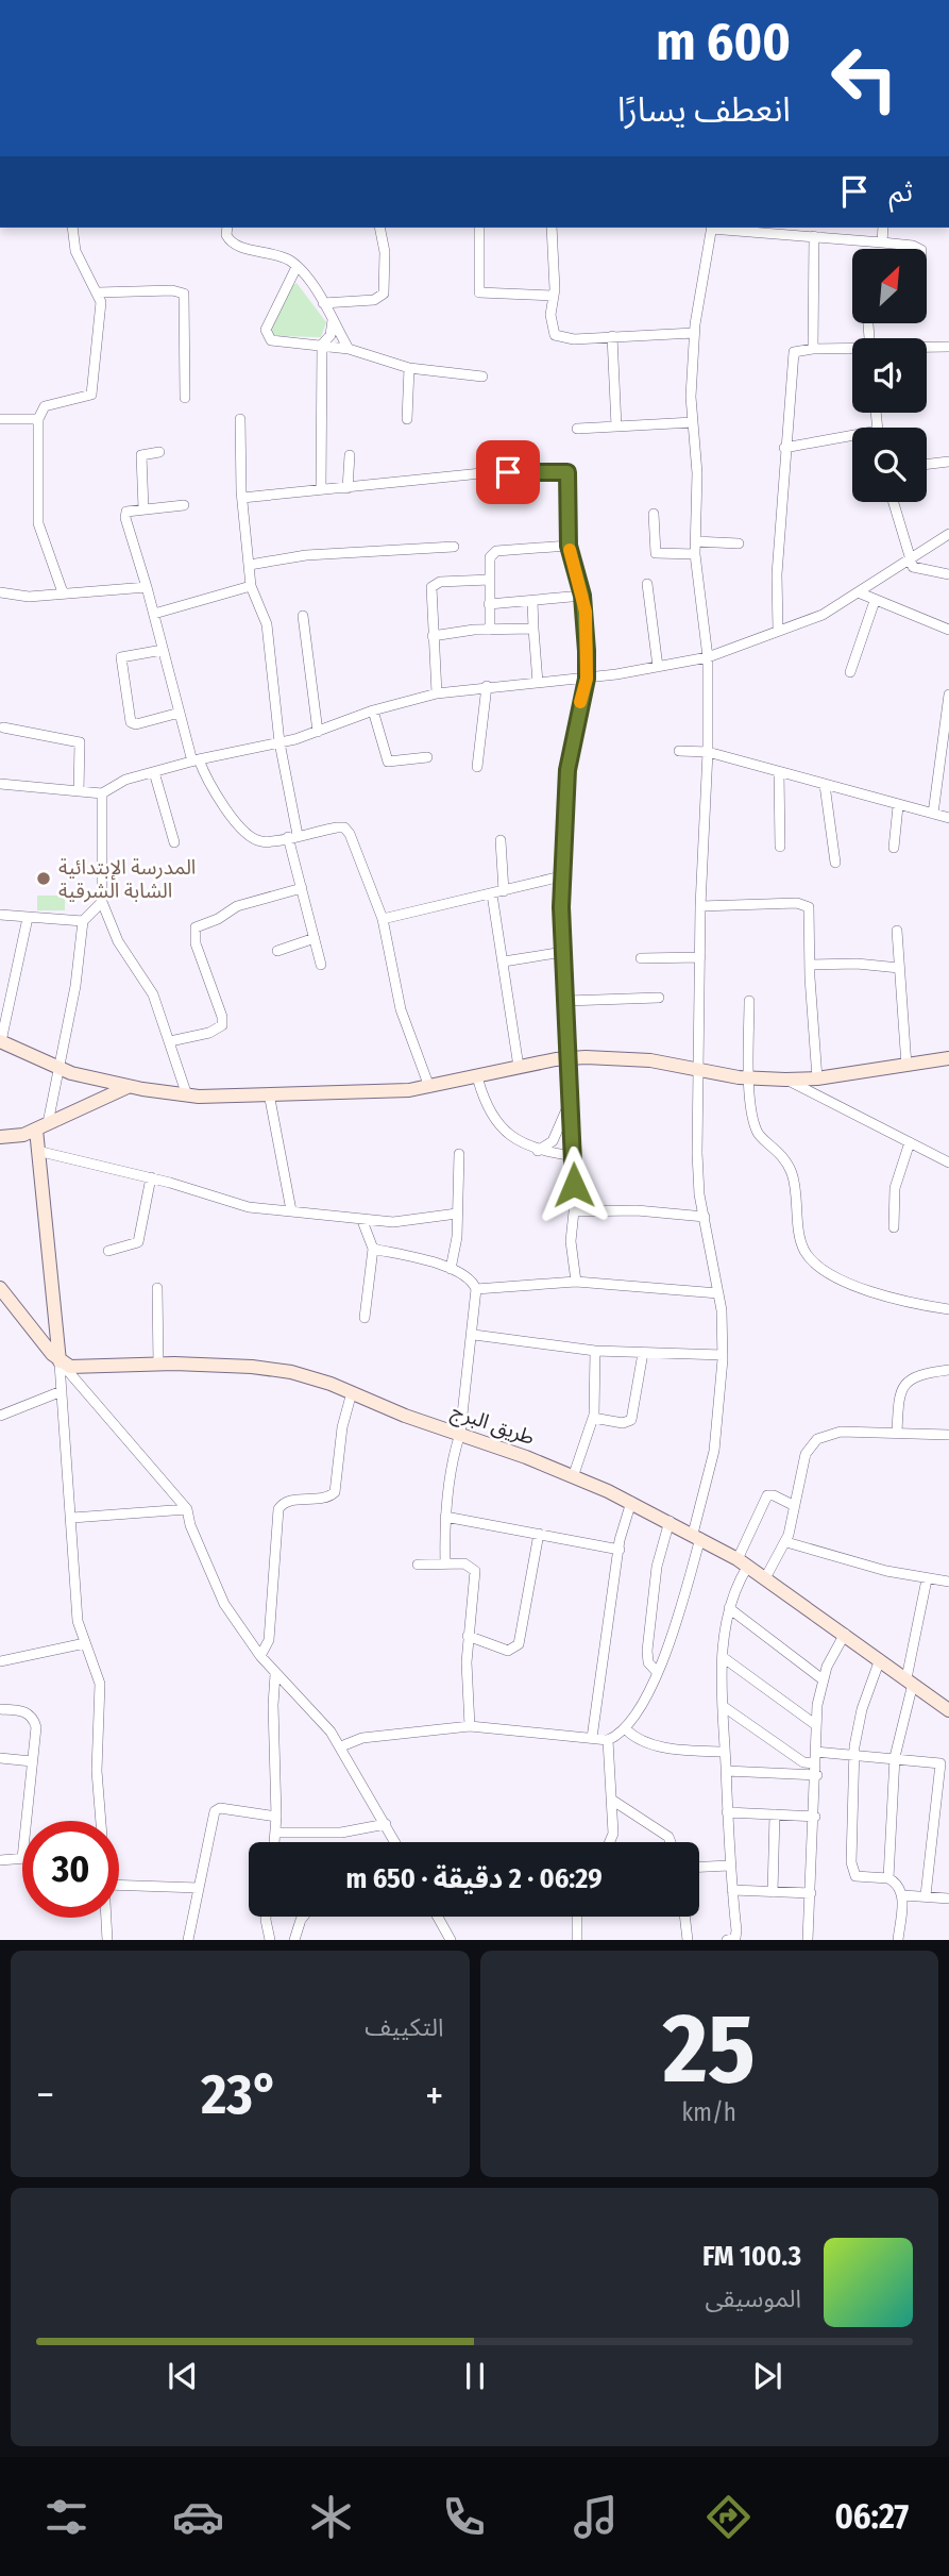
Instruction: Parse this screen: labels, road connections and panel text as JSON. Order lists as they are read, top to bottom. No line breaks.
{"streets":{"street":["طريق البرج"]},"places":["المدرسة الإبتدائية الشابة الشرقية"],"north":"top right","page":{"turn":["600 m","انعطف يسارًا"],"then":"ثم","limit":"30","trip":"06:29 · 2 دقيقة · 650 m","tile":[["25","km/h"],"التكييف"],"heat":["−","23°","+"],"song":["100.3 FM","الموسيقى"],"tabs":"06:27"}}
